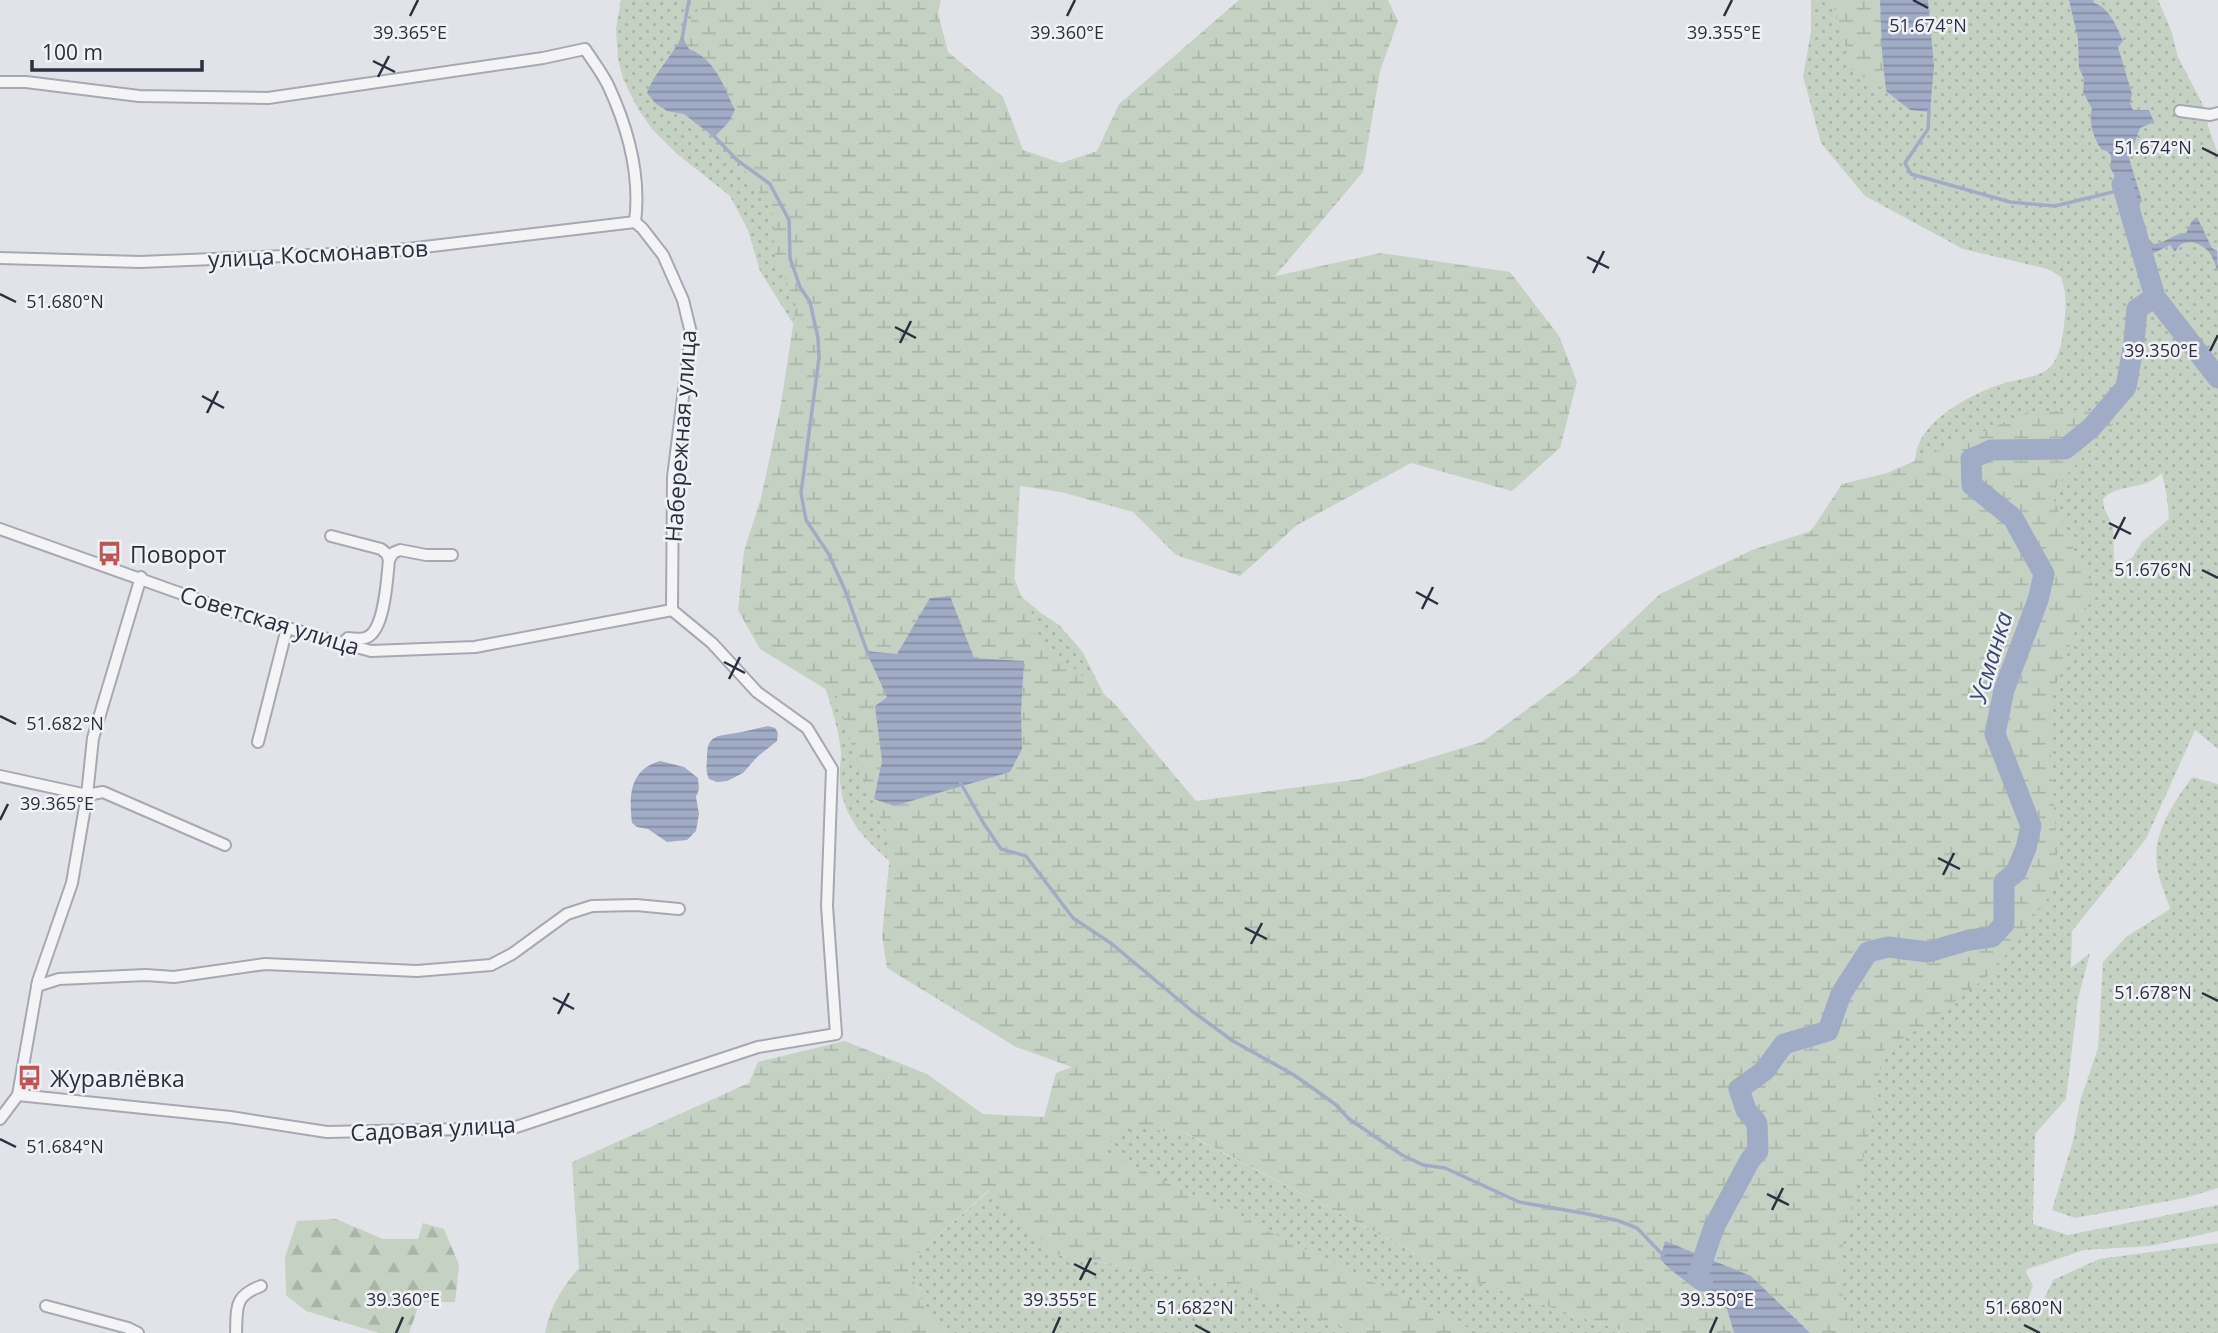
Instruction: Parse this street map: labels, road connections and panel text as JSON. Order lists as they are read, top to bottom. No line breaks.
{"streets":{"street":["улица Космонавтов","Набережная улица","Советская улица","Садовая улица"]},"crossings":[["улица Космонавтов","Набережная улица"],["Набережная улица","Советская улица"],["Набережная улица","Садовая улица"],["Советская улица","Садовая улица"]],"water":["Усманка"],"places":{"bus stop":["Поворот","Журавлёвка"]},"scale_bar":"100 m","coordinates":["51.674°N","39.365°E","39.360°E","39.355°E","51.680°N","39.350°E","51.676°N","51.682°N","51.678°N","51.684°N"]}
